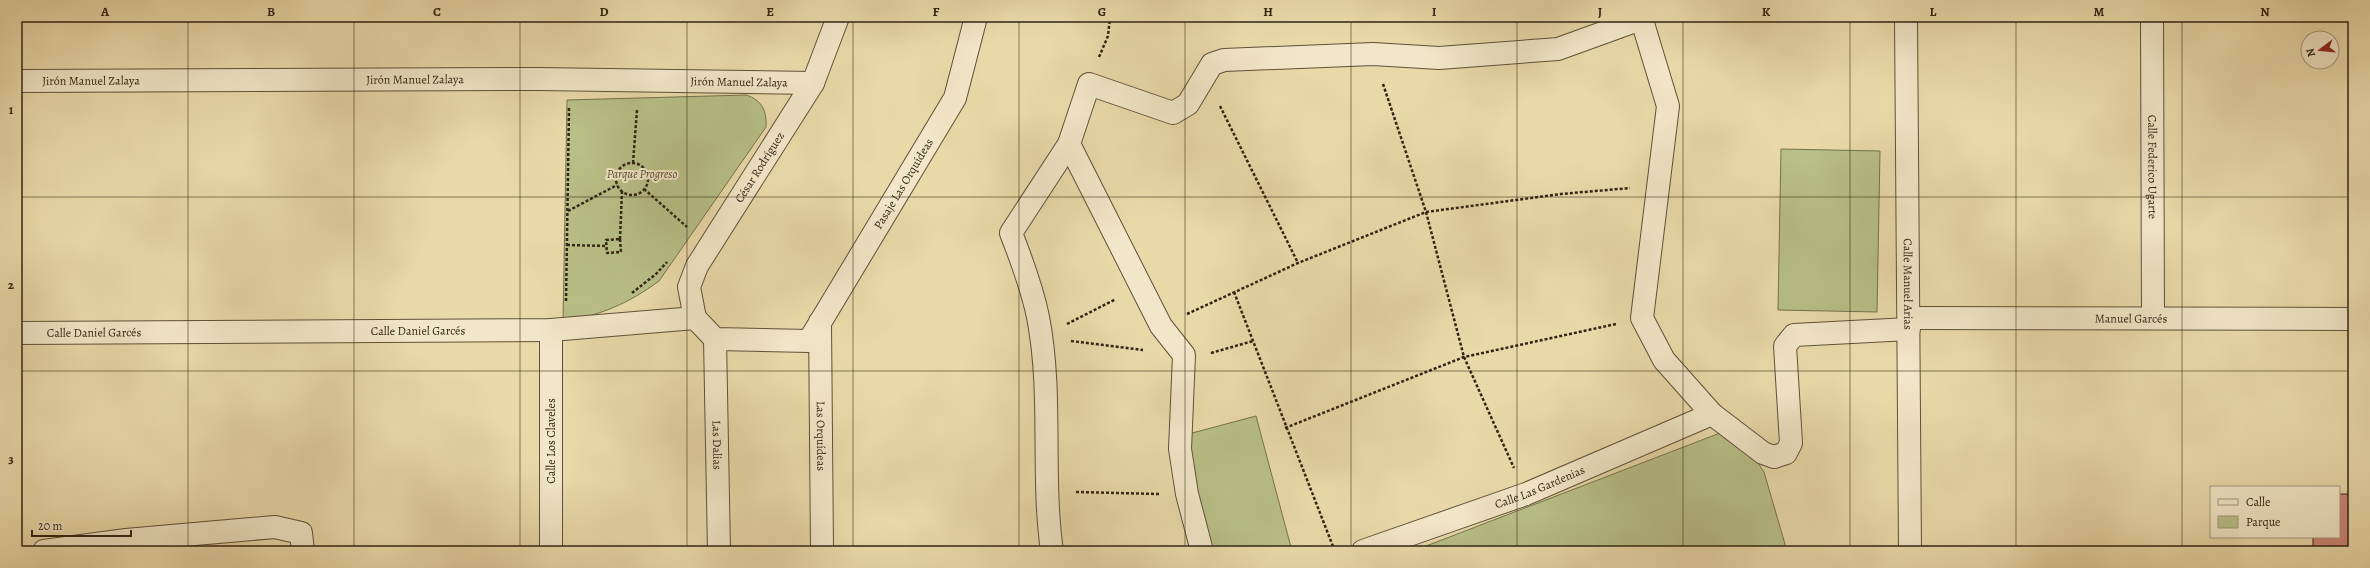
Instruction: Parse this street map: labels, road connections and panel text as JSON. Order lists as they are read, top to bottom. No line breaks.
{"streets":{"street":["Jirón Manuel Zalaya","César Rodríguez","Calle Federico Ugarte","Pasaje Las Orquídeas","Calle Manuel Arias","Manuel Garcés","Calle Daniel Garcés","Las Orquídeas","Calle Los Claveles","Las Dalias","Calle Las Gardenias"]},"crossings":[["Jirón Manuel Zalaya","César Rodríguez"],["César Rodríguez","Calle Daniel Garcés"],["Calle Federico Ugarte","Manuel Garcés"],["Pasaje Las Orquídeas","Las Orquídeas"],["Pasaje Las Orquídeas","Las Dalias"],["Calle Manuel Arias","Manuel Garcés"],["Manuel Garcés","Calle Las Gardenias"],["Calle Daniel Garcés","Calle Los Claveles"]],"parks":["Parque Progreso"],"legend":["Calle","Parque"],"scale_bar":"20 m","north":"left","grid":{"columns":["A","B","C","D","E","F","G","H","I","J","K","L","M","N"],"rows":["1","2","3"]}}
